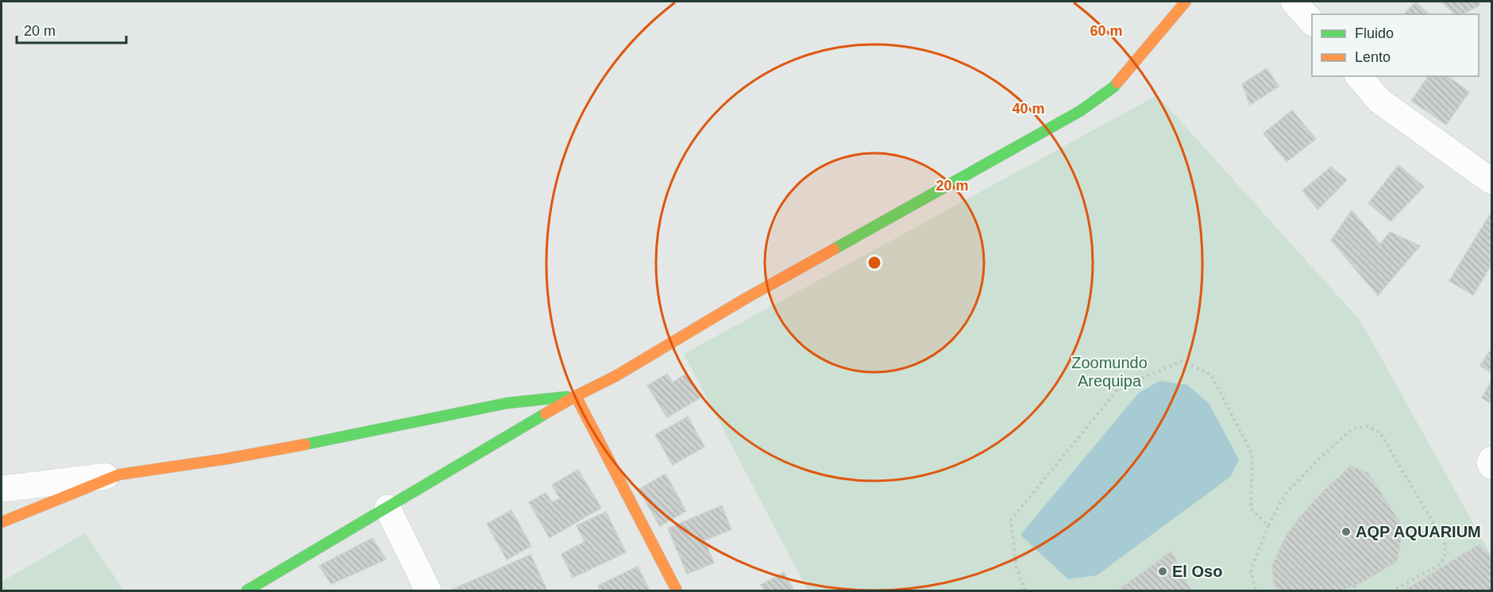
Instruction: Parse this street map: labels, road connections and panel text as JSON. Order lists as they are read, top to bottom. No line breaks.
{"parks":["Zoomundo Arequipa"],"places":["AQP AQUARIUM","El Oso"],"legend":["Fluido","Lento"],"scale_bar":"20 m","rings":["60 m","40 m","20 m"]}
